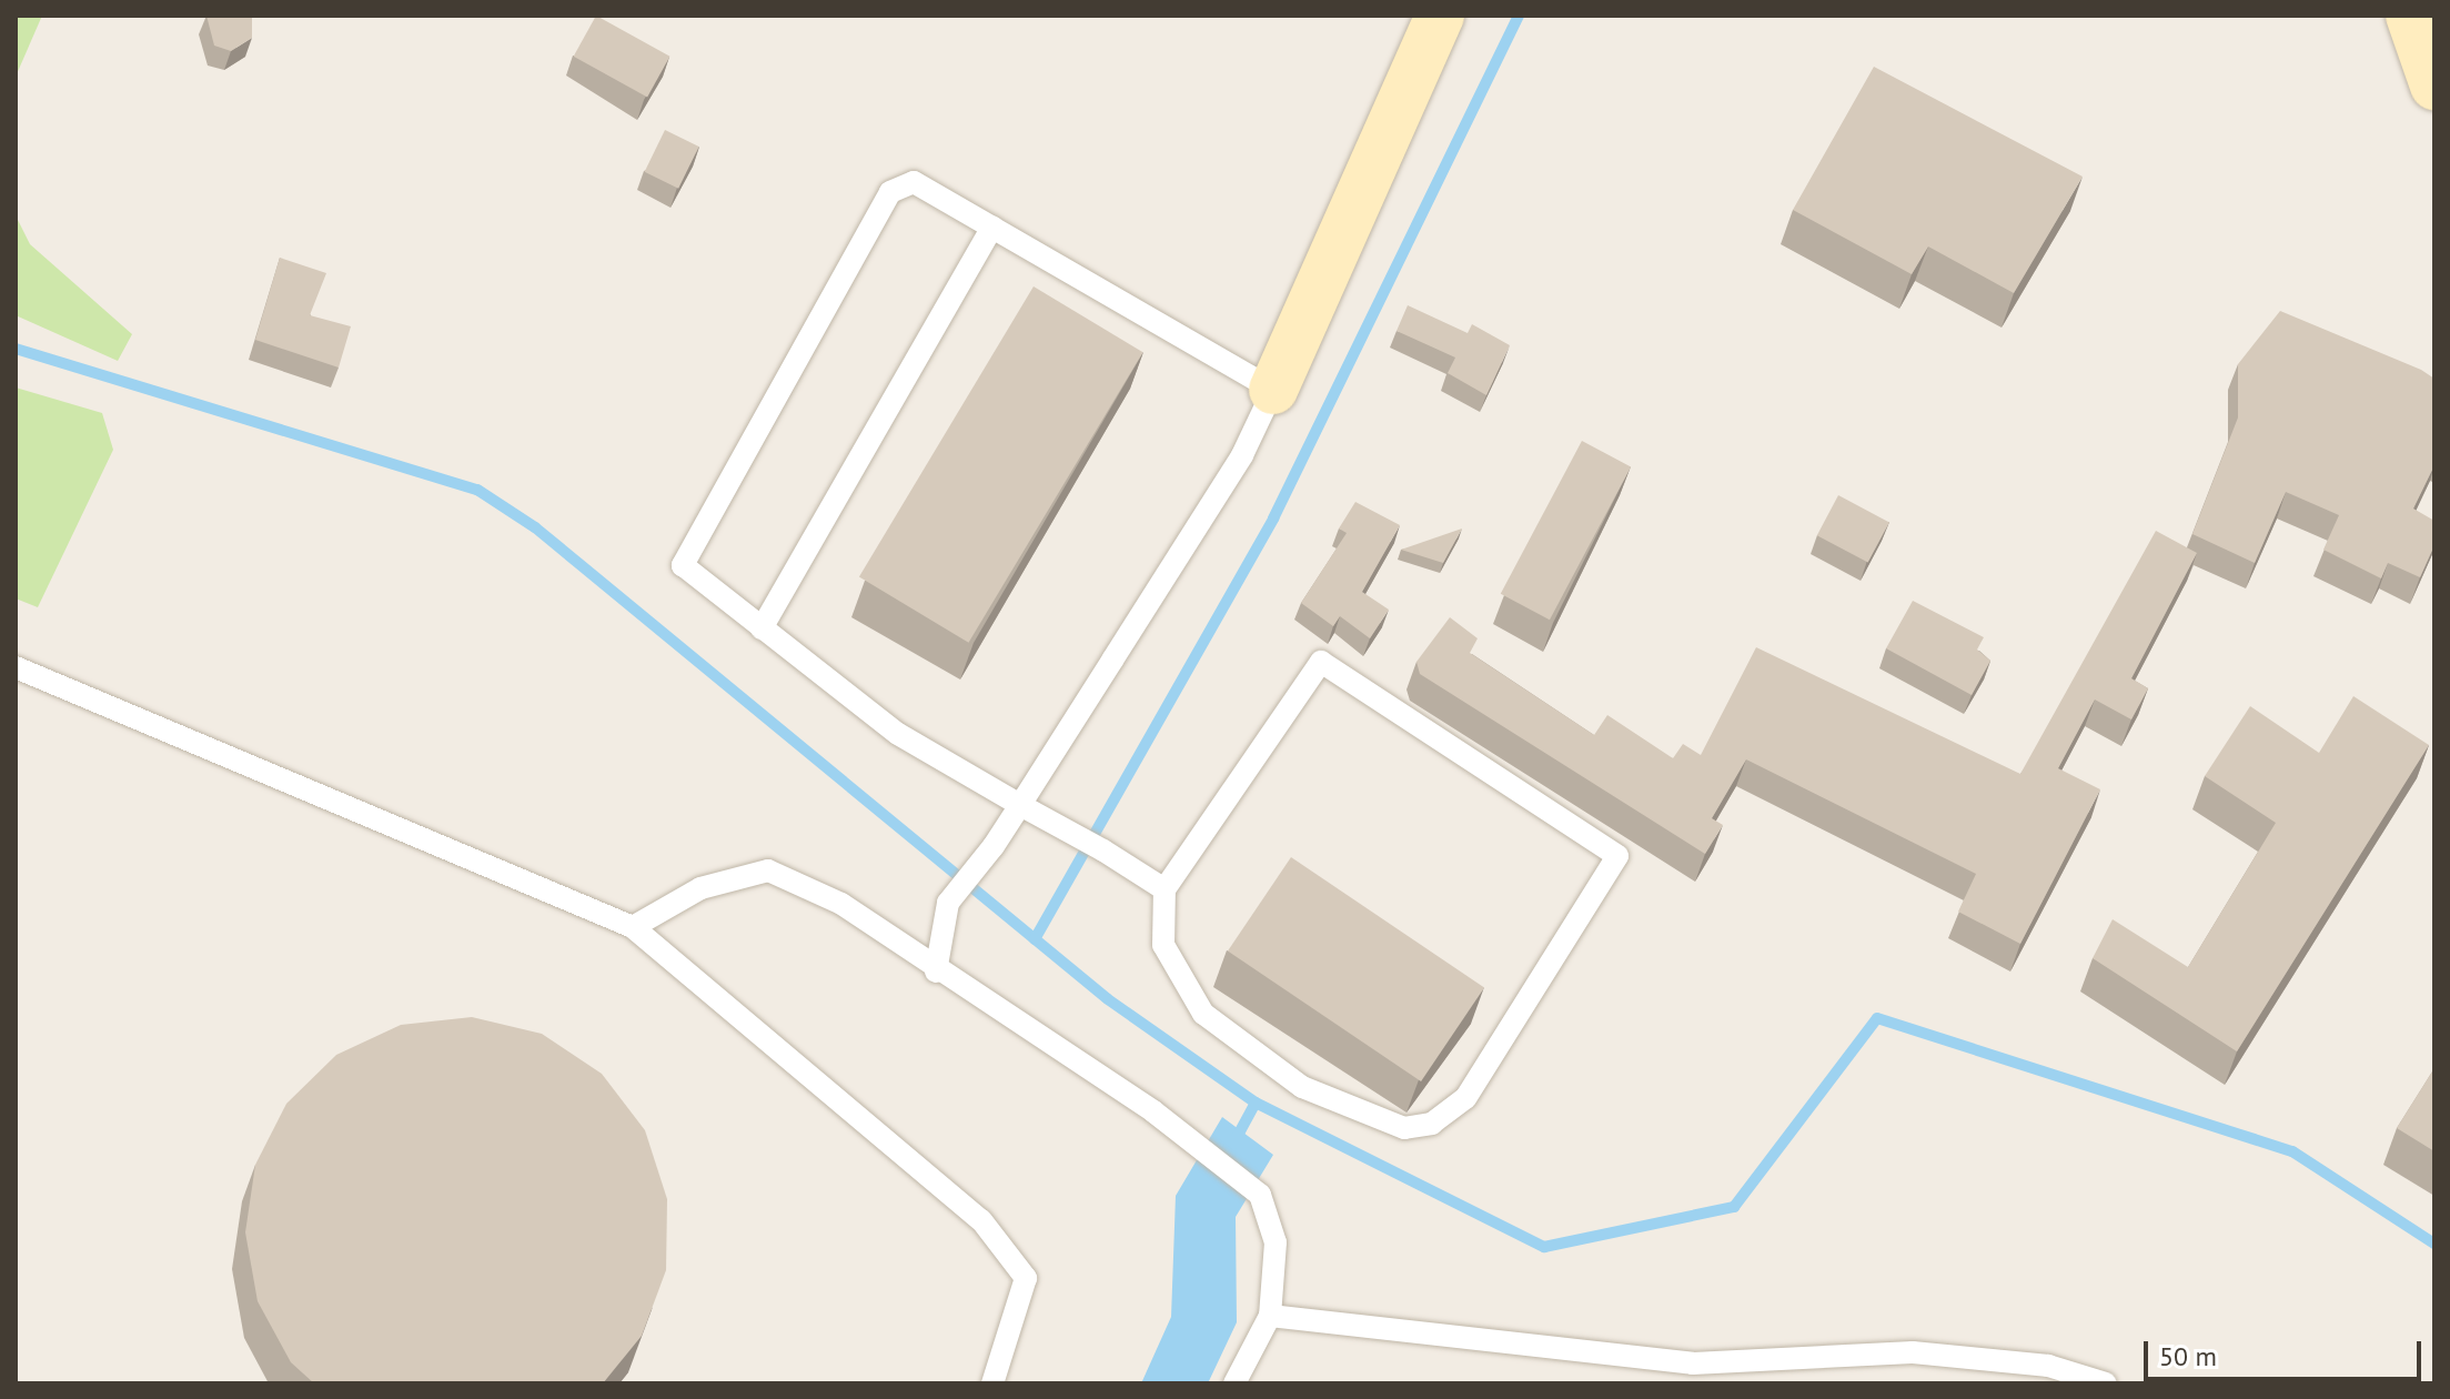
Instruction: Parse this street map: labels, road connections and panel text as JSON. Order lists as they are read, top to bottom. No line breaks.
{"scale_bar":"50 m"}
